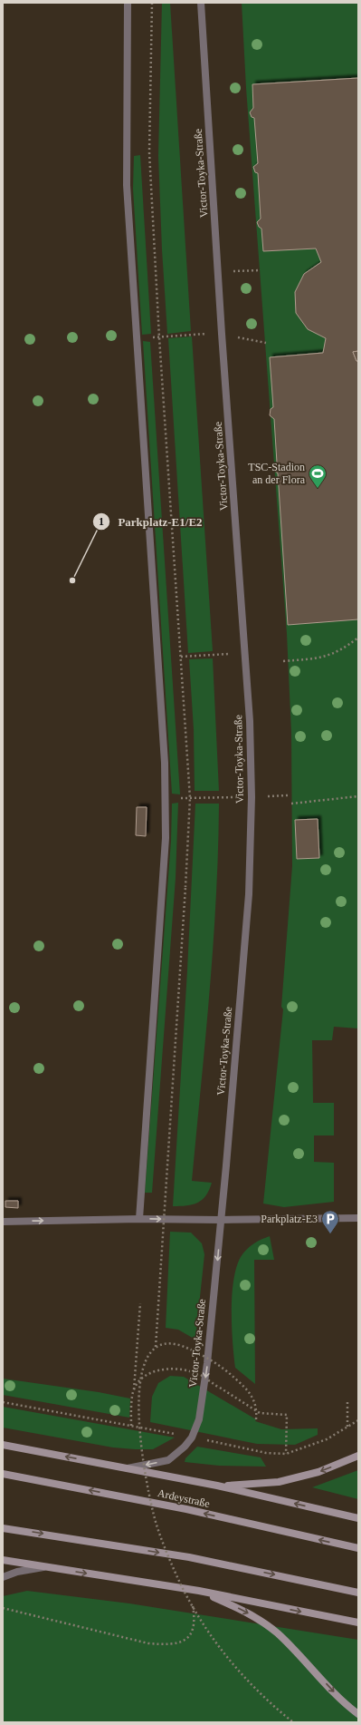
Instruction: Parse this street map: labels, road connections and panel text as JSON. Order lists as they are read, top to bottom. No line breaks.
{"streets":{"main road":["Ardeystraße"],"street":["Victor-Toyka-Straße"]},"places":{"sports":["TSC-Stadion an der Flora"],"other":["Parkplatz-E1/E2"],"parking":["Parkplatz-E3"]}}
